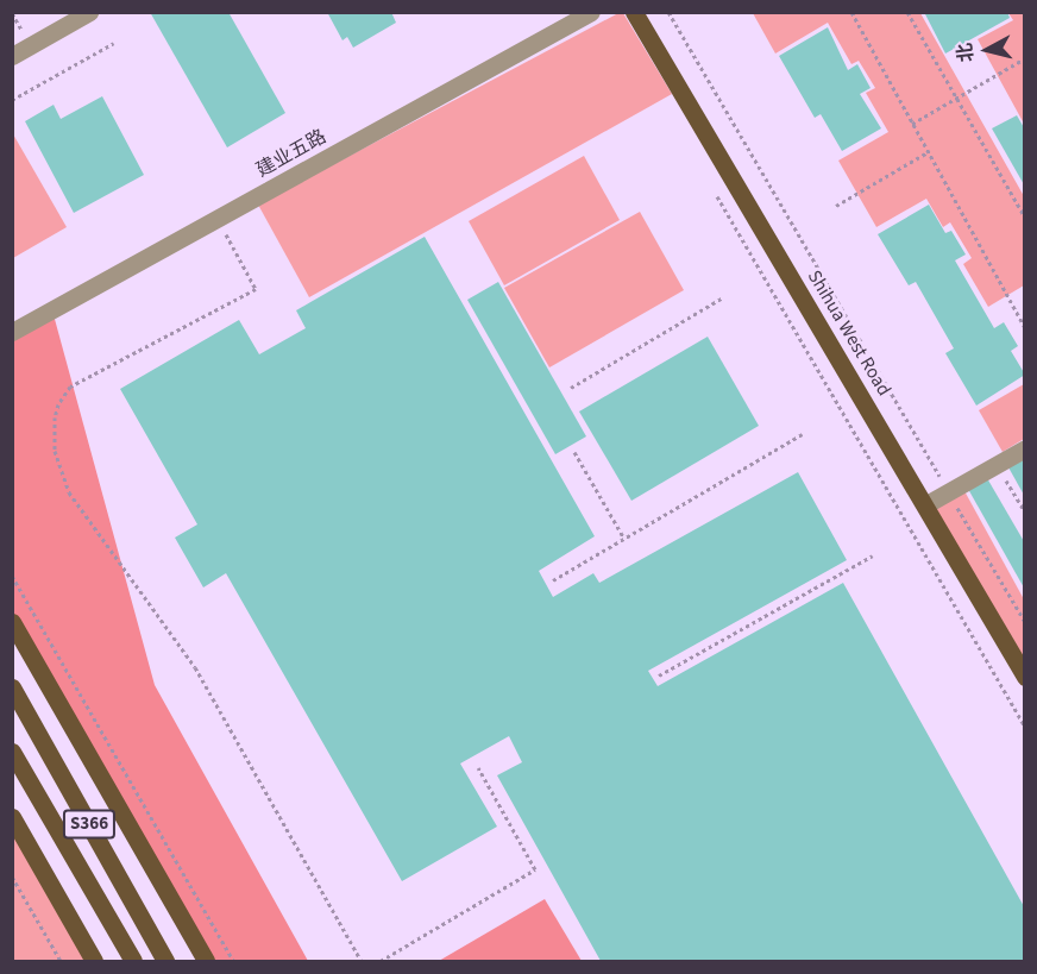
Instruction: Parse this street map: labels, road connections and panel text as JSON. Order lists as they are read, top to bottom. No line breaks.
{"streets":{"main road":["Shihua West Road","S366"],"street":["建业五路"]},"north":"left"}
